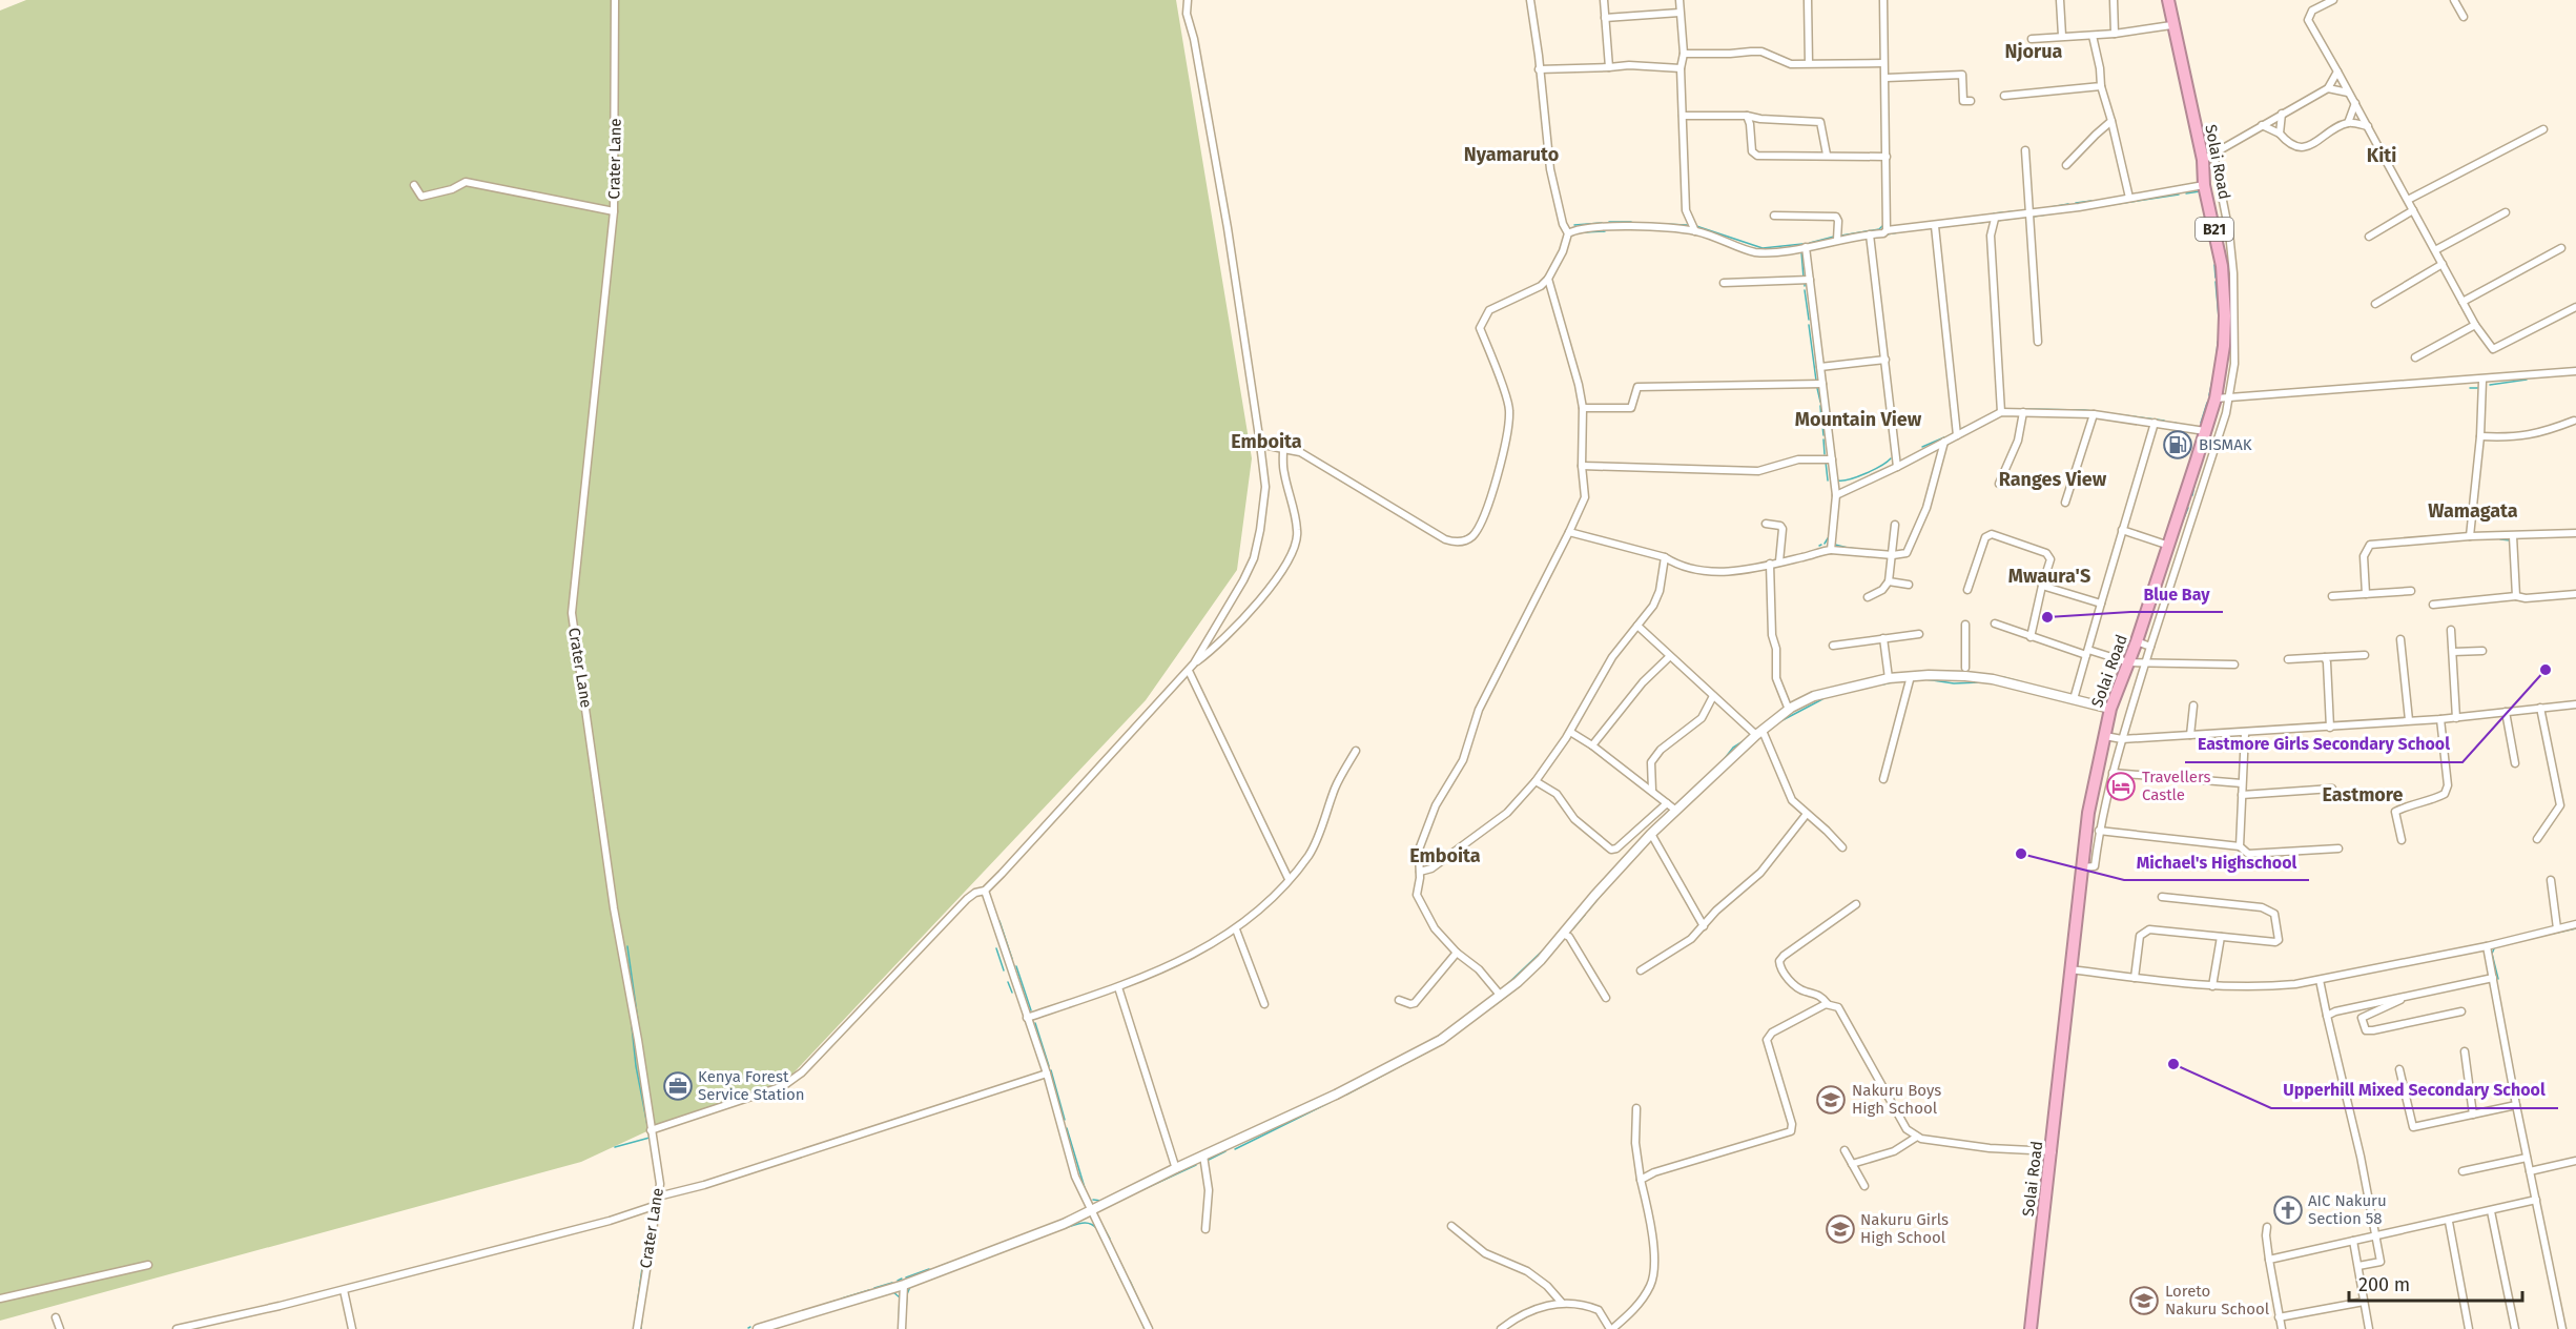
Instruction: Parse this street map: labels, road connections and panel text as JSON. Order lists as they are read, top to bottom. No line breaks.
{"streets":{"highway":["Solai Road","B21"],"street":["Crater Lane"]},"districts":["Njorua","Nyamaruto","Kiti","Mountain View","Emboita","Ranges View","Wamagata","Mwaura'S","Eastmore","Emboita"],"places":{"fuel station":["BISMAK"],"other":["Blue Bay","Eastmore Girls Secondary School","Michael's Highschool","Upperhill Mixed Secondary School"],"hotel":["Travellers Castle"],"office":["Kenya Forest Service Station"],"school or university":["Nakuru Boys High School","Nakuru Girls High School","Loreto Nakuru School"],"church":["AIC Nakuru Section 58"]},"scale_bar":"200 m"}
